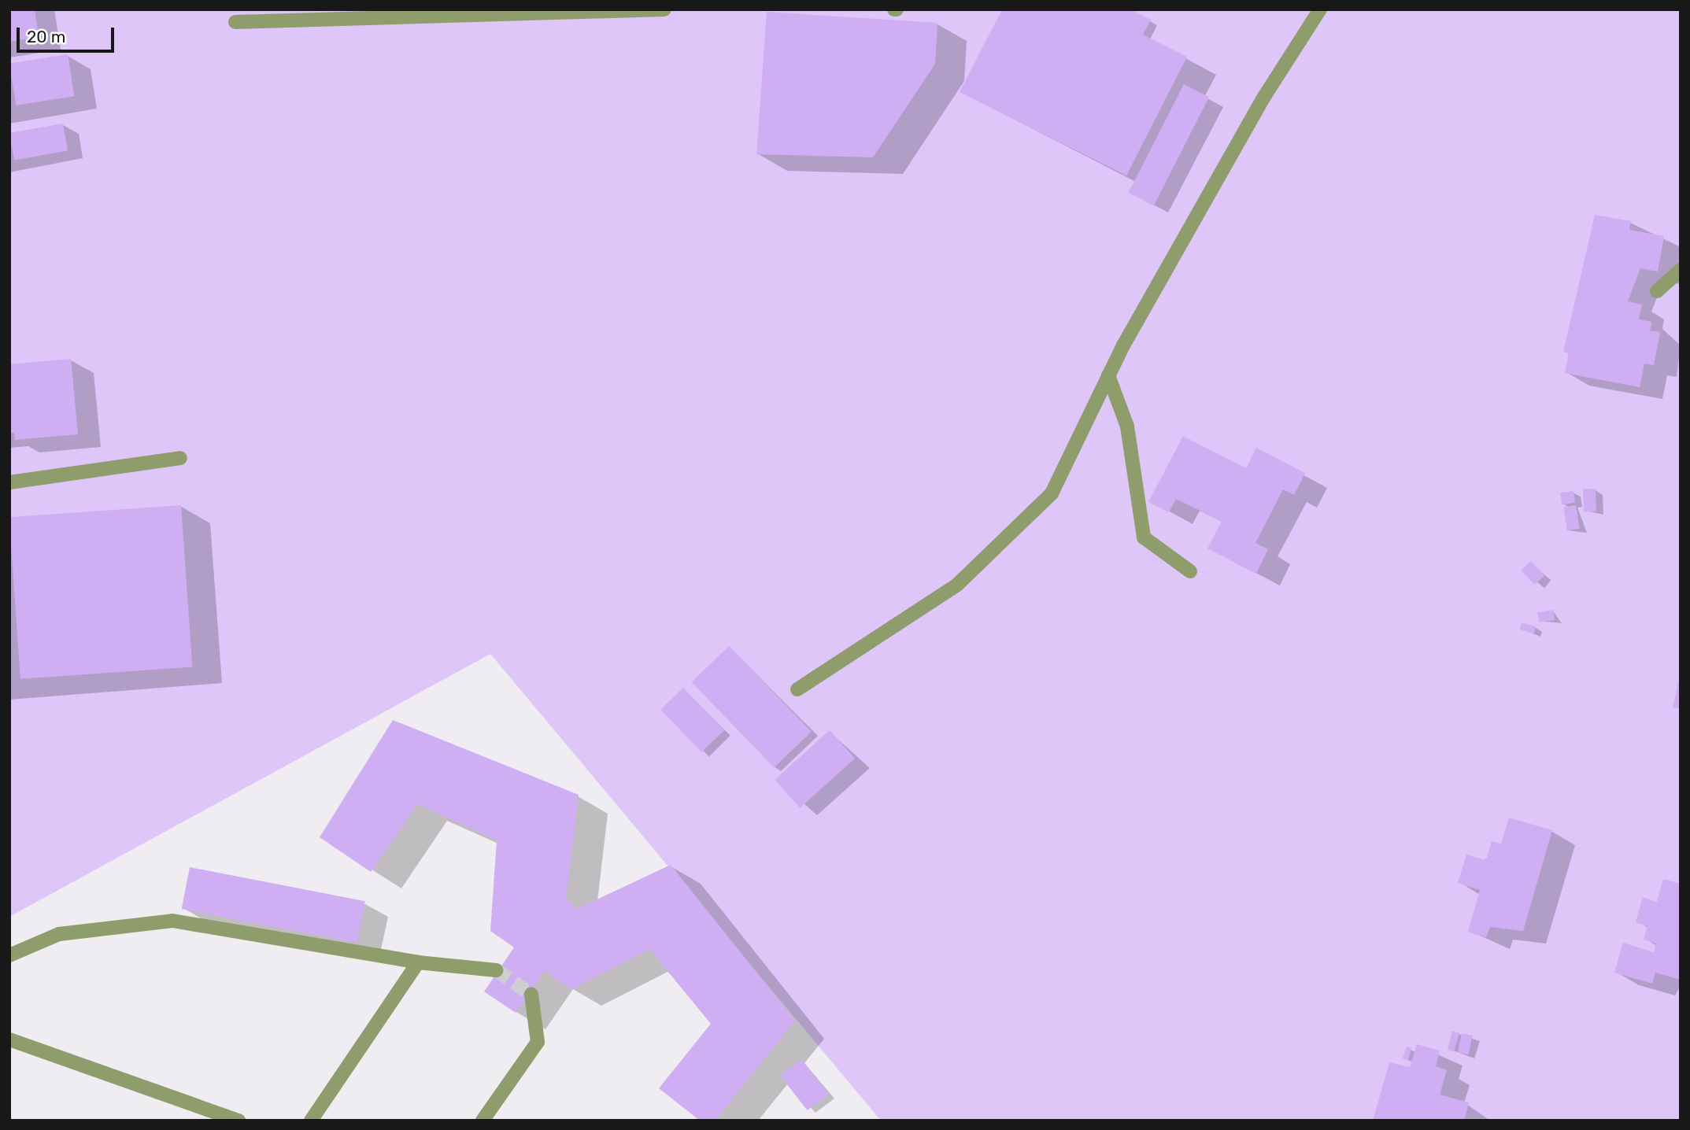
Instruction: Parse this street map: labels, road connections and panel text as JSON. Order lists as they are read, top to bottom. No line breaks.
{"scale_bar":"20 m"}
